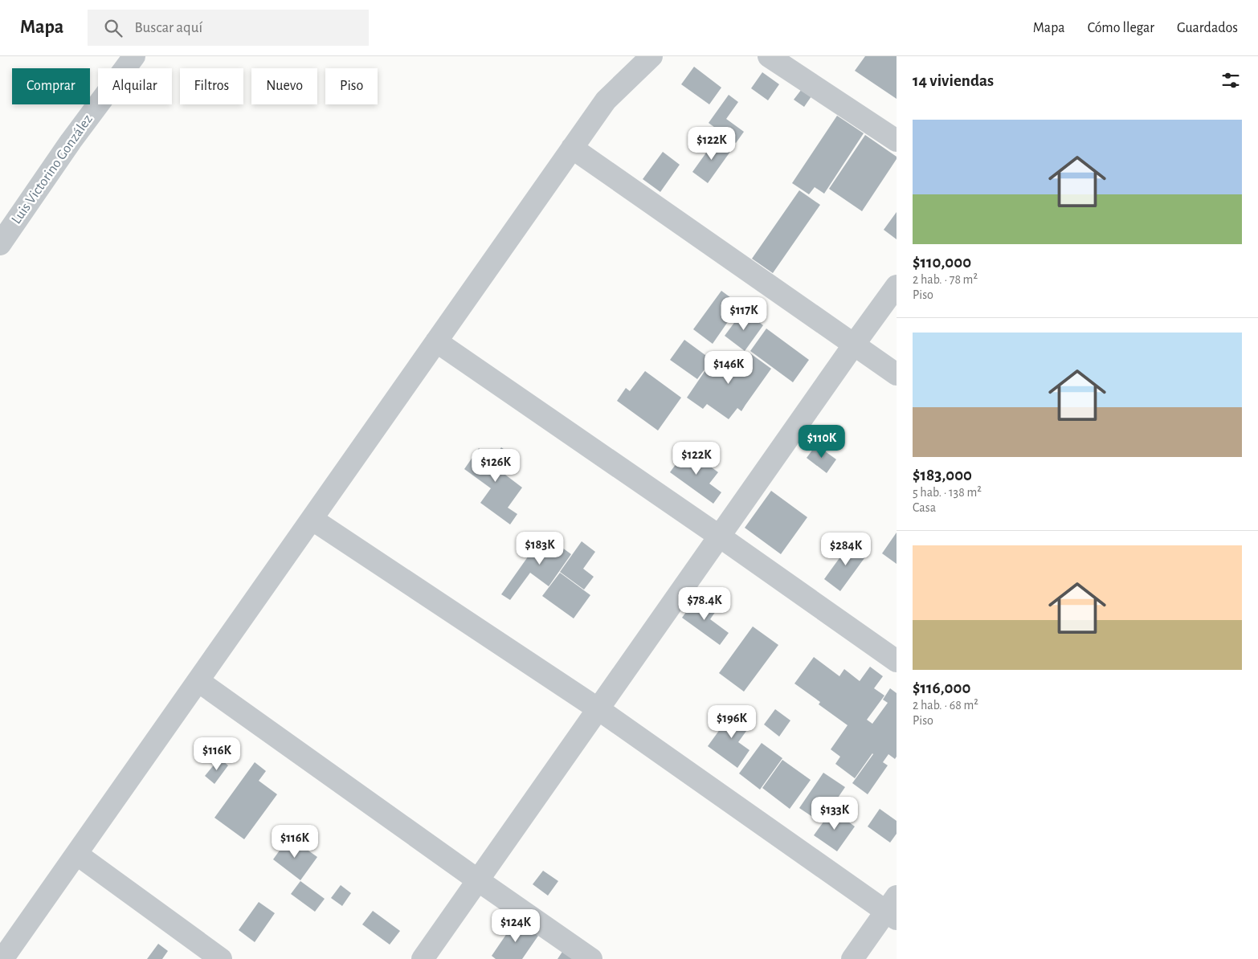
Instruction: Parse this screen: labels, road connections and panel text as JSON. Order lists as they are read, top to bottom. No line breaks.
{"streets":{"street":["Luis Victorino González"]},"page":{"header":"Mapa","search":"Buscar aquí","nav":["Mapa","Cómo llegar","Guardados"],"heading":"14 viviendas","chip":["Comprar","Alquilar","Filtros","Nuevo","Piso"],"list":[{"name":"$110,000","note":"2 hab. · 78 m² · Piso"},{"name":"$183,000","note":"5 hab. · 138 m² · Casa"},{"name":"$116,000","note":"2 hab. · 68 m² · Piso"}],"price":["$122K","$117K","$146K","$110K","$122K","$126K","$183K","$284K","$78.4K","$196K","$116K","$133K","$116K","$124K"]}}
